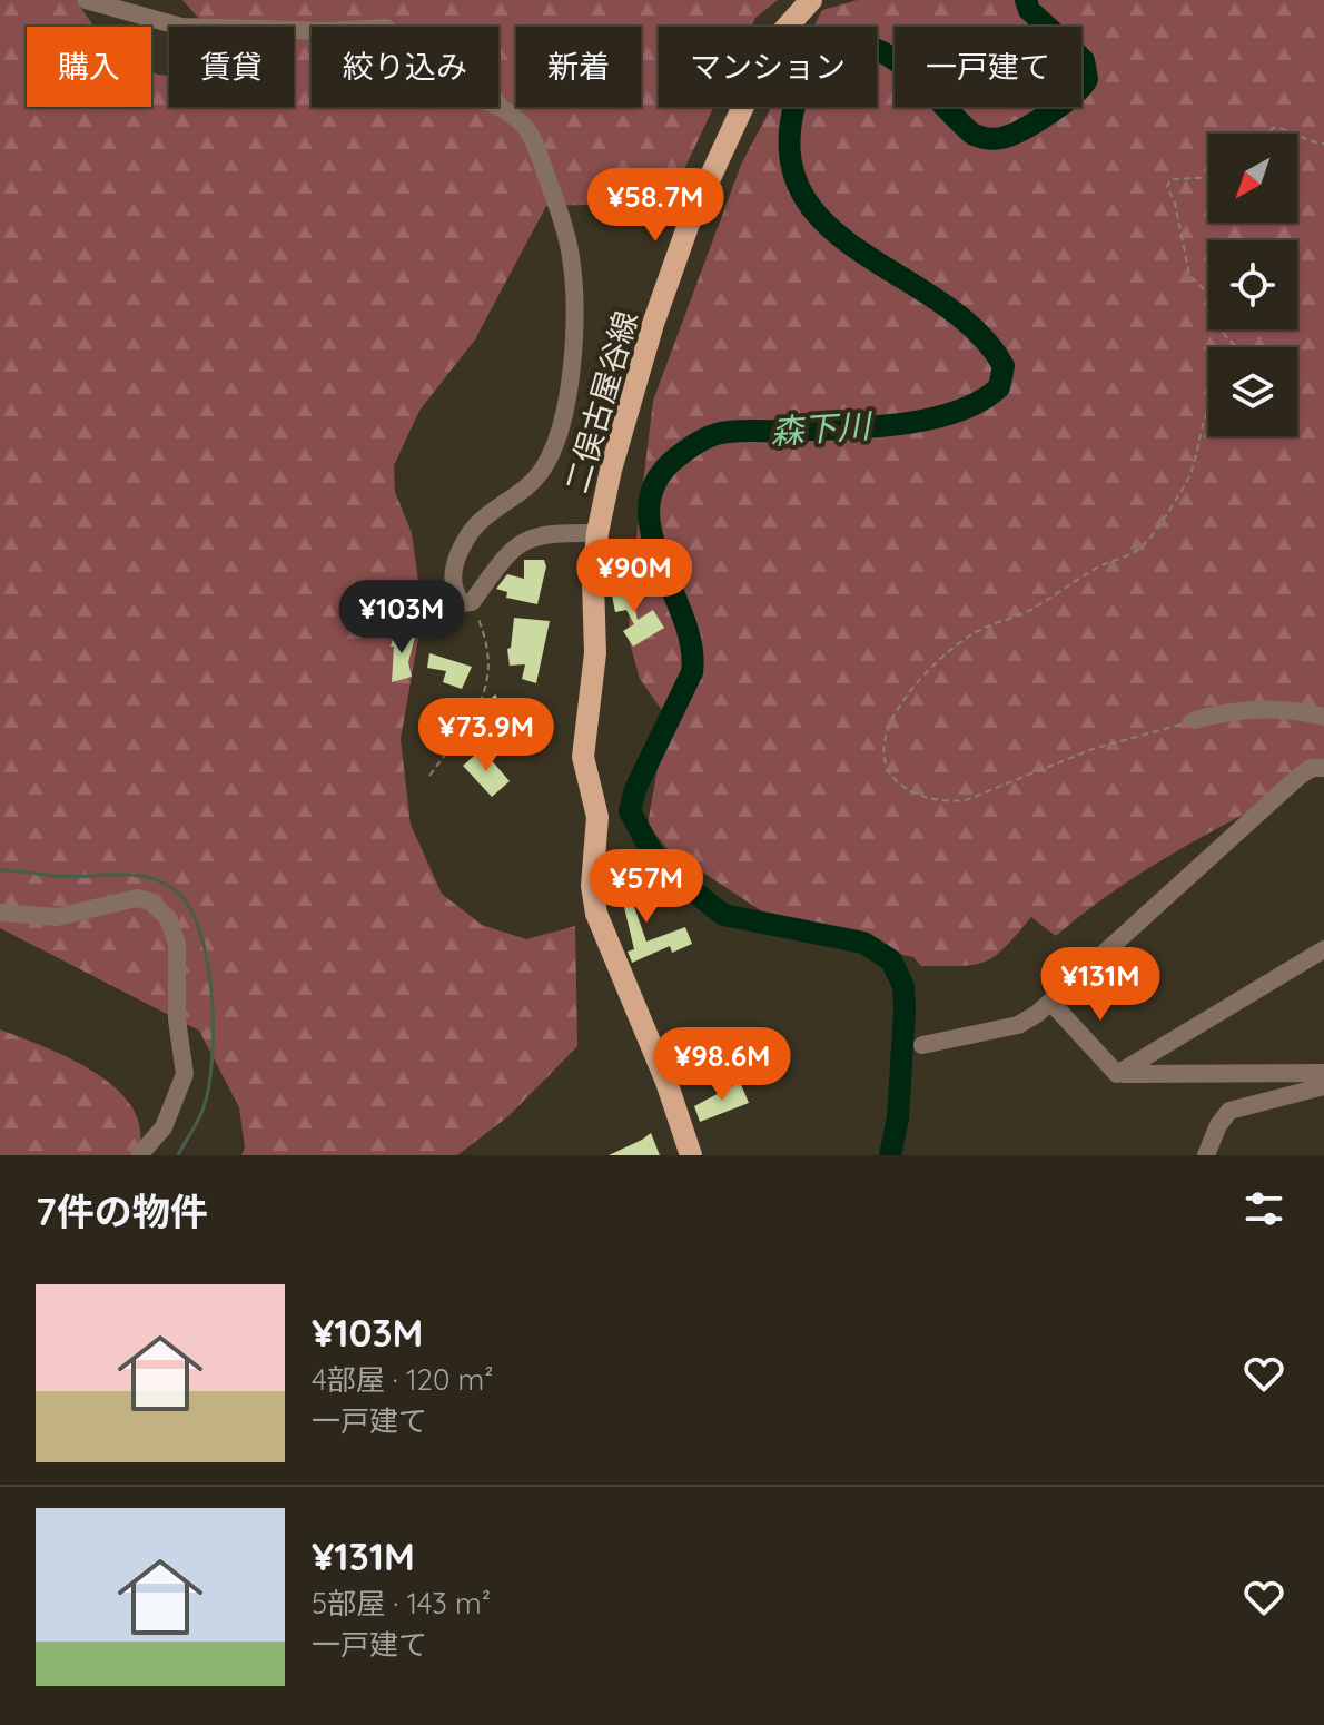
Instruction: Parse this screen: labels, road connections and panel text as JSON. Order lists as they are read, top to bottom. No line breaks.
{"streets":{"main road":["二俣古屋谷線"]},"water":["森下川"],"north":"bottom left","page":{"chip":["購入","賃貸","絞り込み","新着","マンション","一戸建て"],"price":["¥58.7M","¥90M","¥103M","¥73.9M","¥57M","¥131M","¥98.6M"],"heading":"7件の物件","list":[{"name":"¥103M","note":"4部屋 · 120 m² · 一戸建て"},{"name":"¥131M","note":"5部屋 · 143 m² · 一戸建て"}]}}
